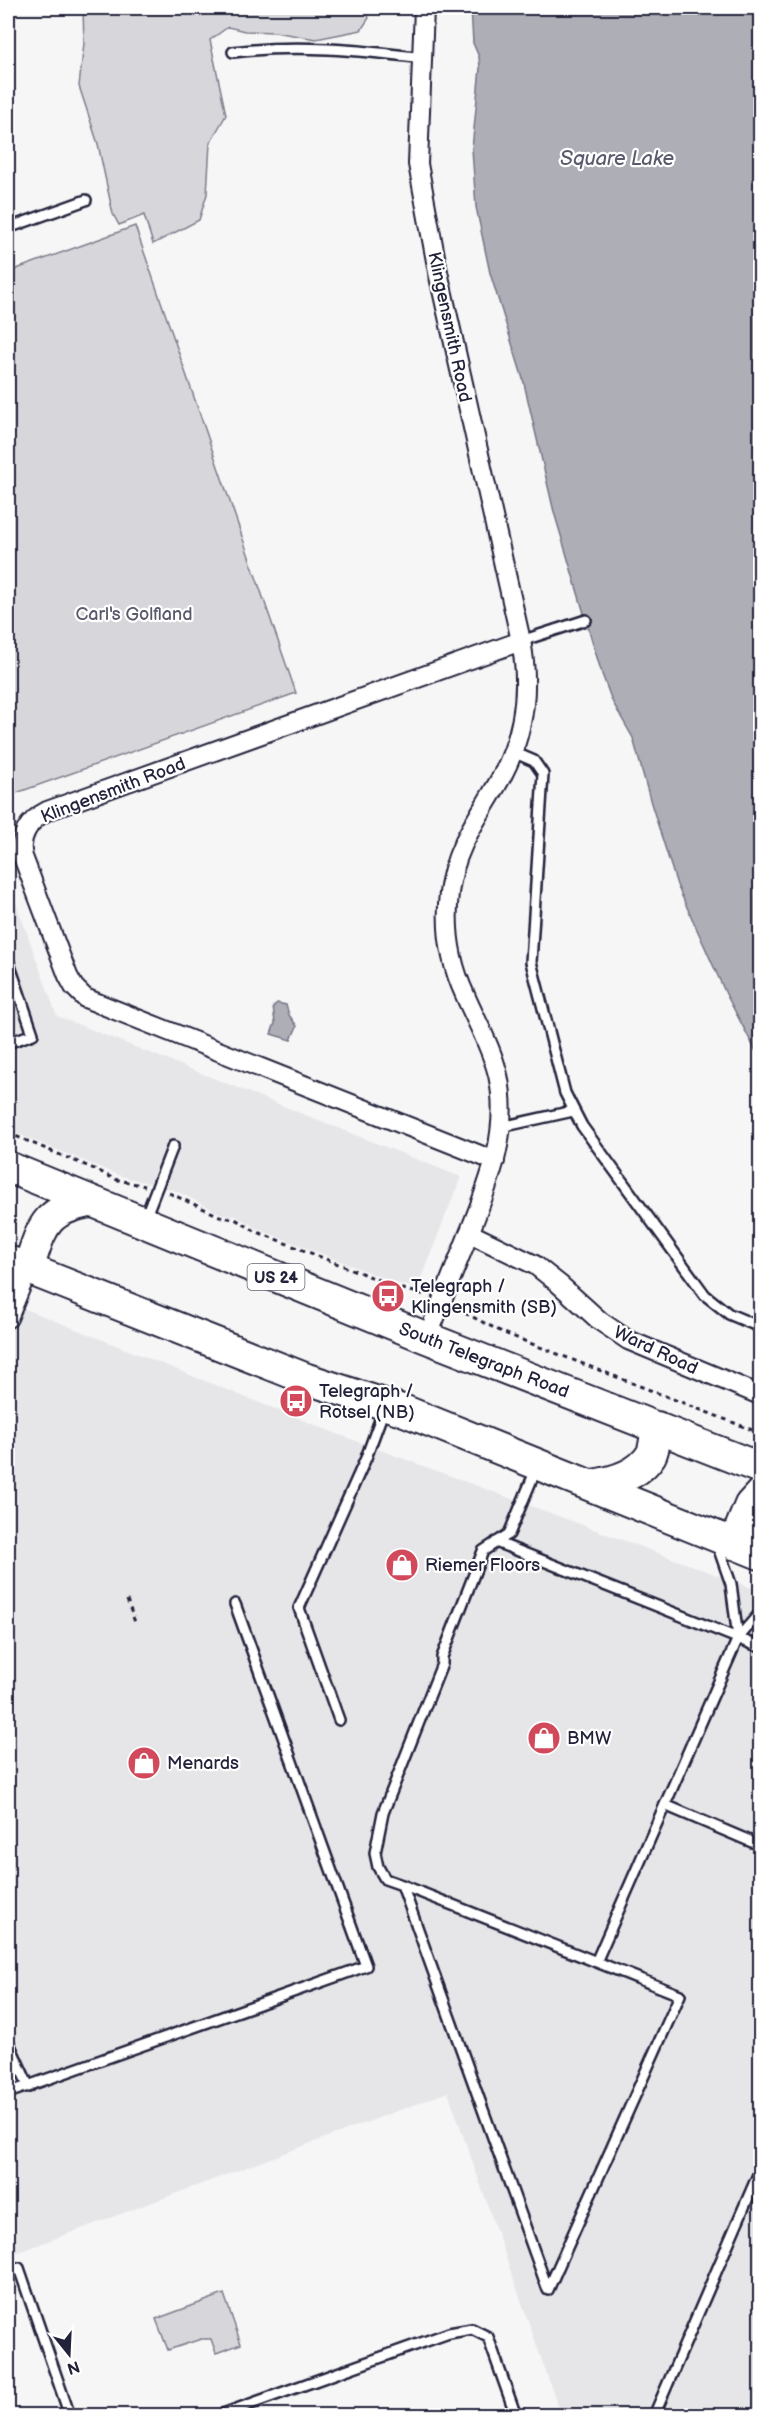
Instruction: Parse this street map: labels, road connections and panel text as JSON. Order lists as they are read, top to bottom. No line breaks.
{"streets":{"highway":["US 24","South Telegraph Road"],"street":["Klingensmith Road","Ward Road"]},"crossings":[["Klingensmith Road","Ward Road"],["Klingensmith Road","South Telegraph Road"]],"water":["Square Lake"],"parks":["Carl's Golfland"],"places":{"bus stop":["Telegraph / Klingensmith (SB)","Telegraph / Rotsel (NB)"],"shop":["Riemer Floors","BMW","Menards"]},"north":"bottom"}
